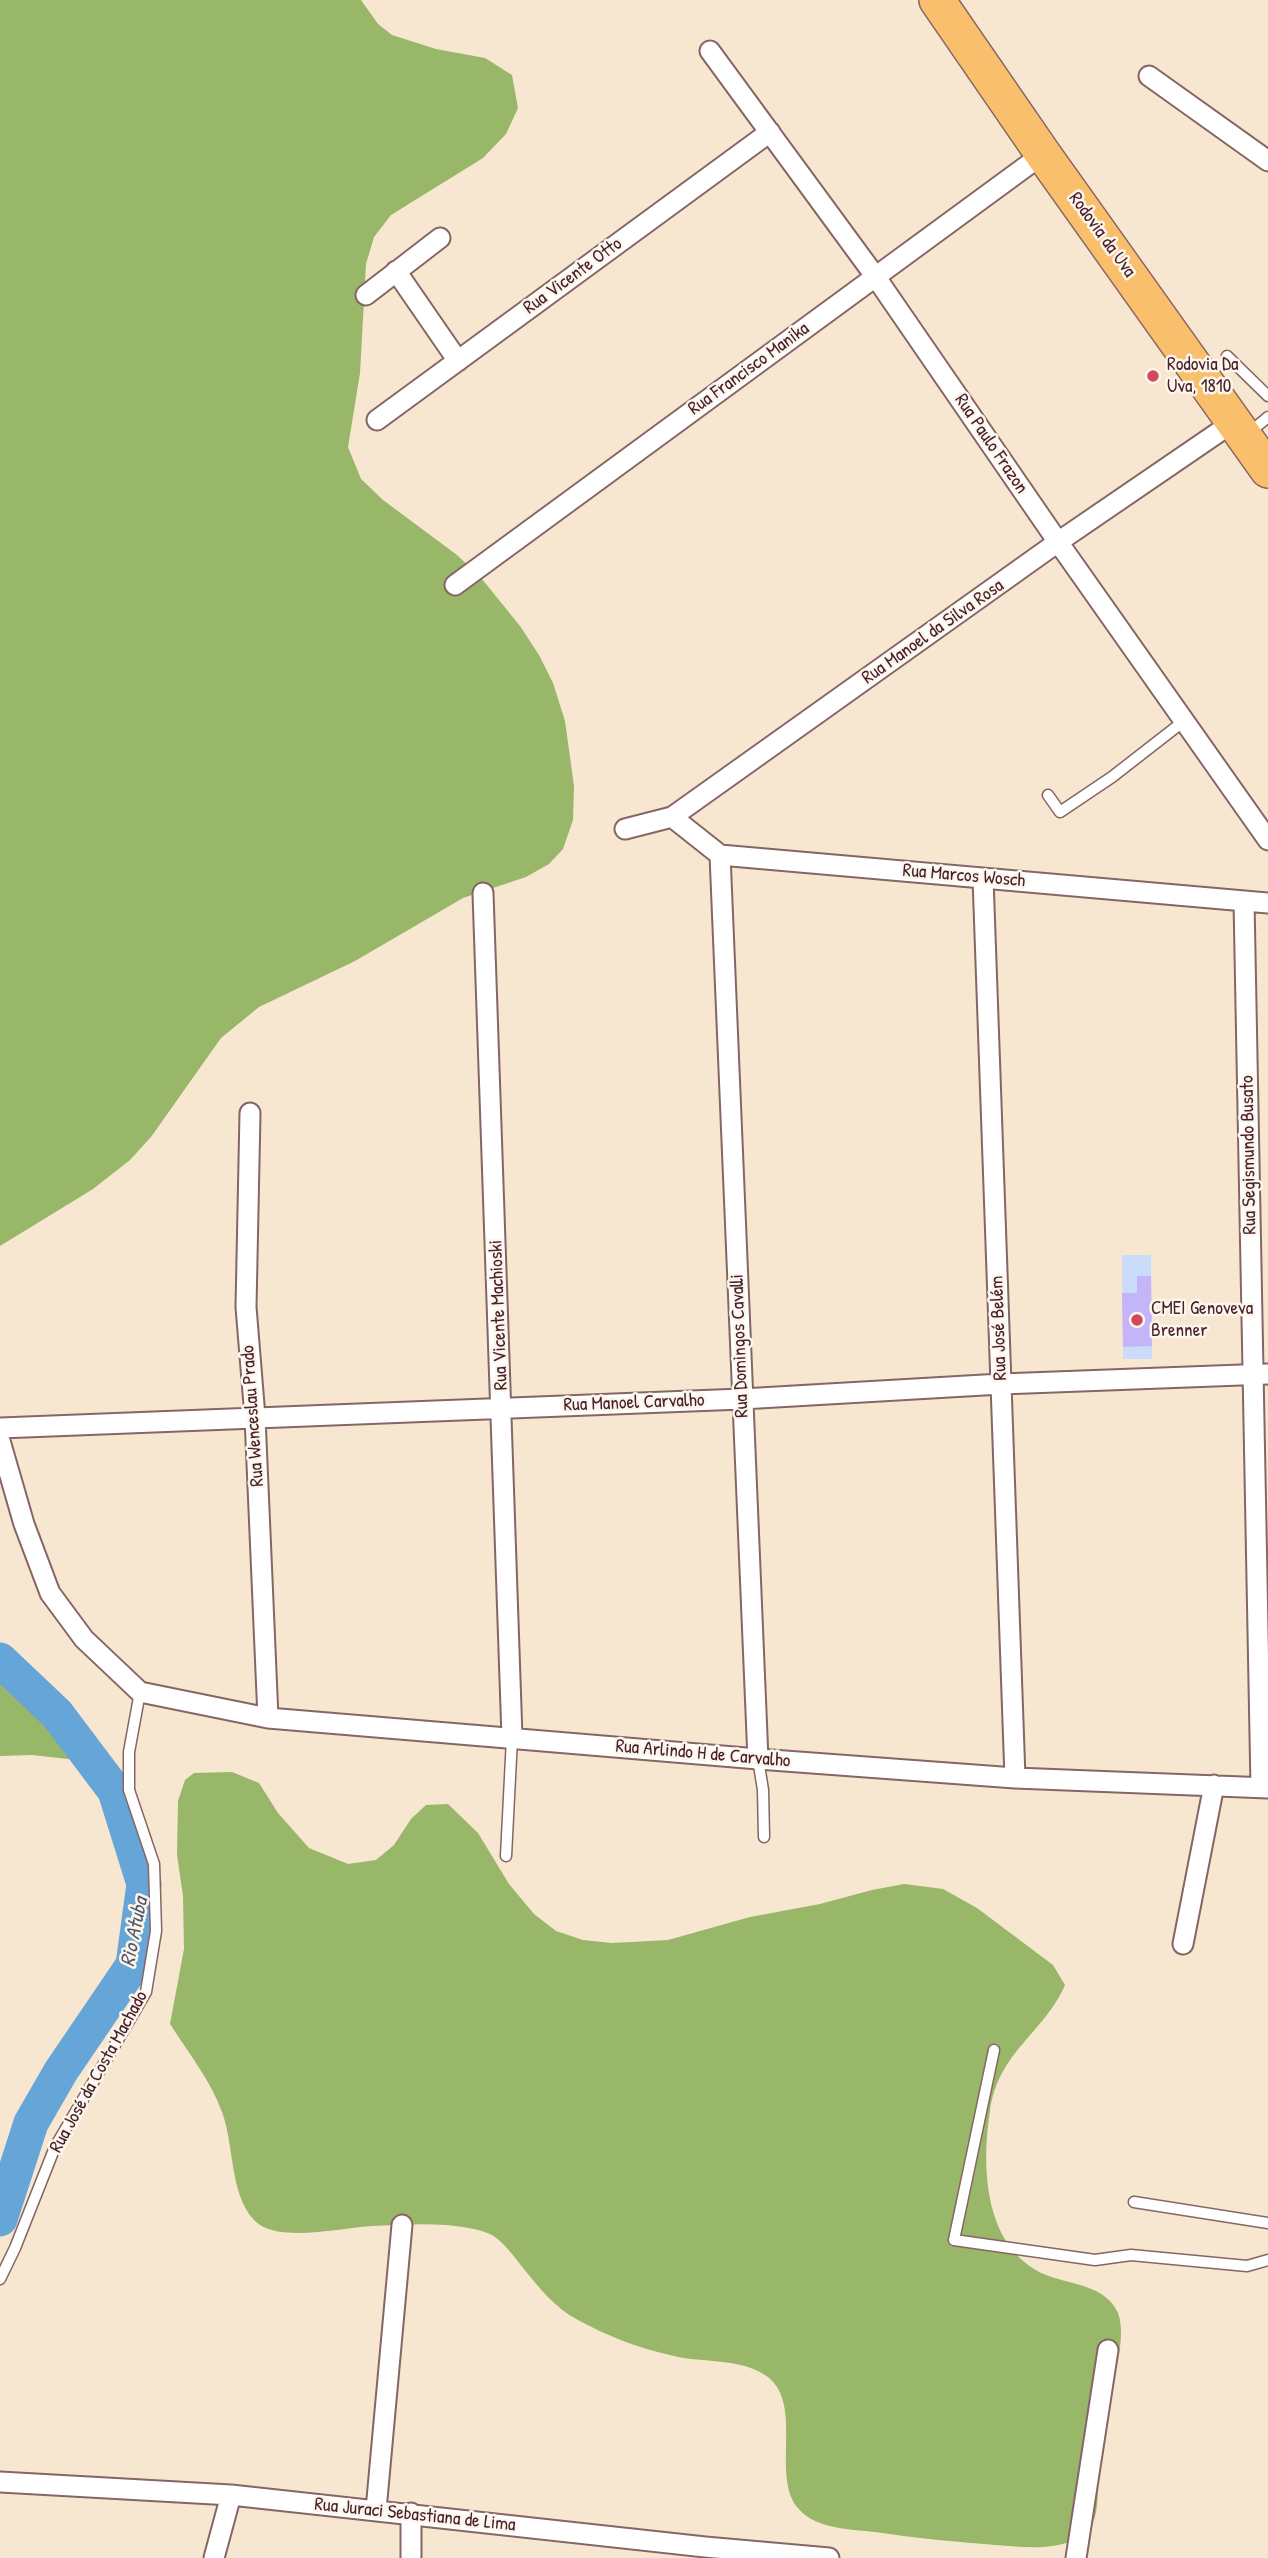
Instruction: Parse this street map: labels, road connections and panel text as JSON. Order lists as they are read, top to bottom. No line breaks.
{"streets":{"highway":["Rodovia da Uva"],"street":["Rua Vicente Otto","Rua Francisco Manika","Rua Paulo Frazon","Rua Manoel da Silva Rosa","Rua Marcos Wosch","Rua Segismundo Busato","Rua Vicente Machioski","Rua José Belém","Rua Domingos Cavalli","Rua Manoel Carvalho","Rua Wenceslau Prado","Rua Arlindo H de Carvalho","Rua Juraci Sebastiana de Lima"],"lane":["Rua José da Costa Machado"]},"crossings":[["Rodovia da Uva","Rua Francisco Manika"],["Rodovia da Uva","Rua Manoel da Silva Rosa"],["Rua Vicente Otto","Rua Paulo Frazon"],["Rua Francisco Manika","Rua Paulo Frazon"],["Rua Paulo Frazon","Rua Manoel da Silva Rosa"],["Rua Marcos Wosch","Rua Segismundo Busato"],["Rua Marcos Wosch","Rua José Belém"],["Rua Marcos Wosch","Rua Domingos Cavalli"],["Rua Segismundo Busato","Rua Manoel Carvalho"],["Rua Segismundo Busato","Rua Arlindo H de Carvalho"],["Rua Vicente Machioski","Rua Manoel Carvalho"],["Rua Vicente Machioski","Rua Arlindo H de Carvalho"],["Rua José Belém","Rua Manoel Carvalho"],["Rua José Belém","Rua Arlindo H de Carvalho"],["Rua Domingos Cavalli","Rua Manoel Carvalho"],["Rua Domingos Cavalli","Rua Arlindo H de Carvalho"],["Rua Manoel Carvalho","Rua Wenceslau Prado"],["Rua Wenceslau Prado","Rua Arlindo H de Carvalho"],["Rua Arlindo H de Carvalho","Rua José da Costa Machado"]],"water":["Rio Atuba"],"places":["Rodovia Da Uva, 1810","CMEI Genoveva Brenner"]}
